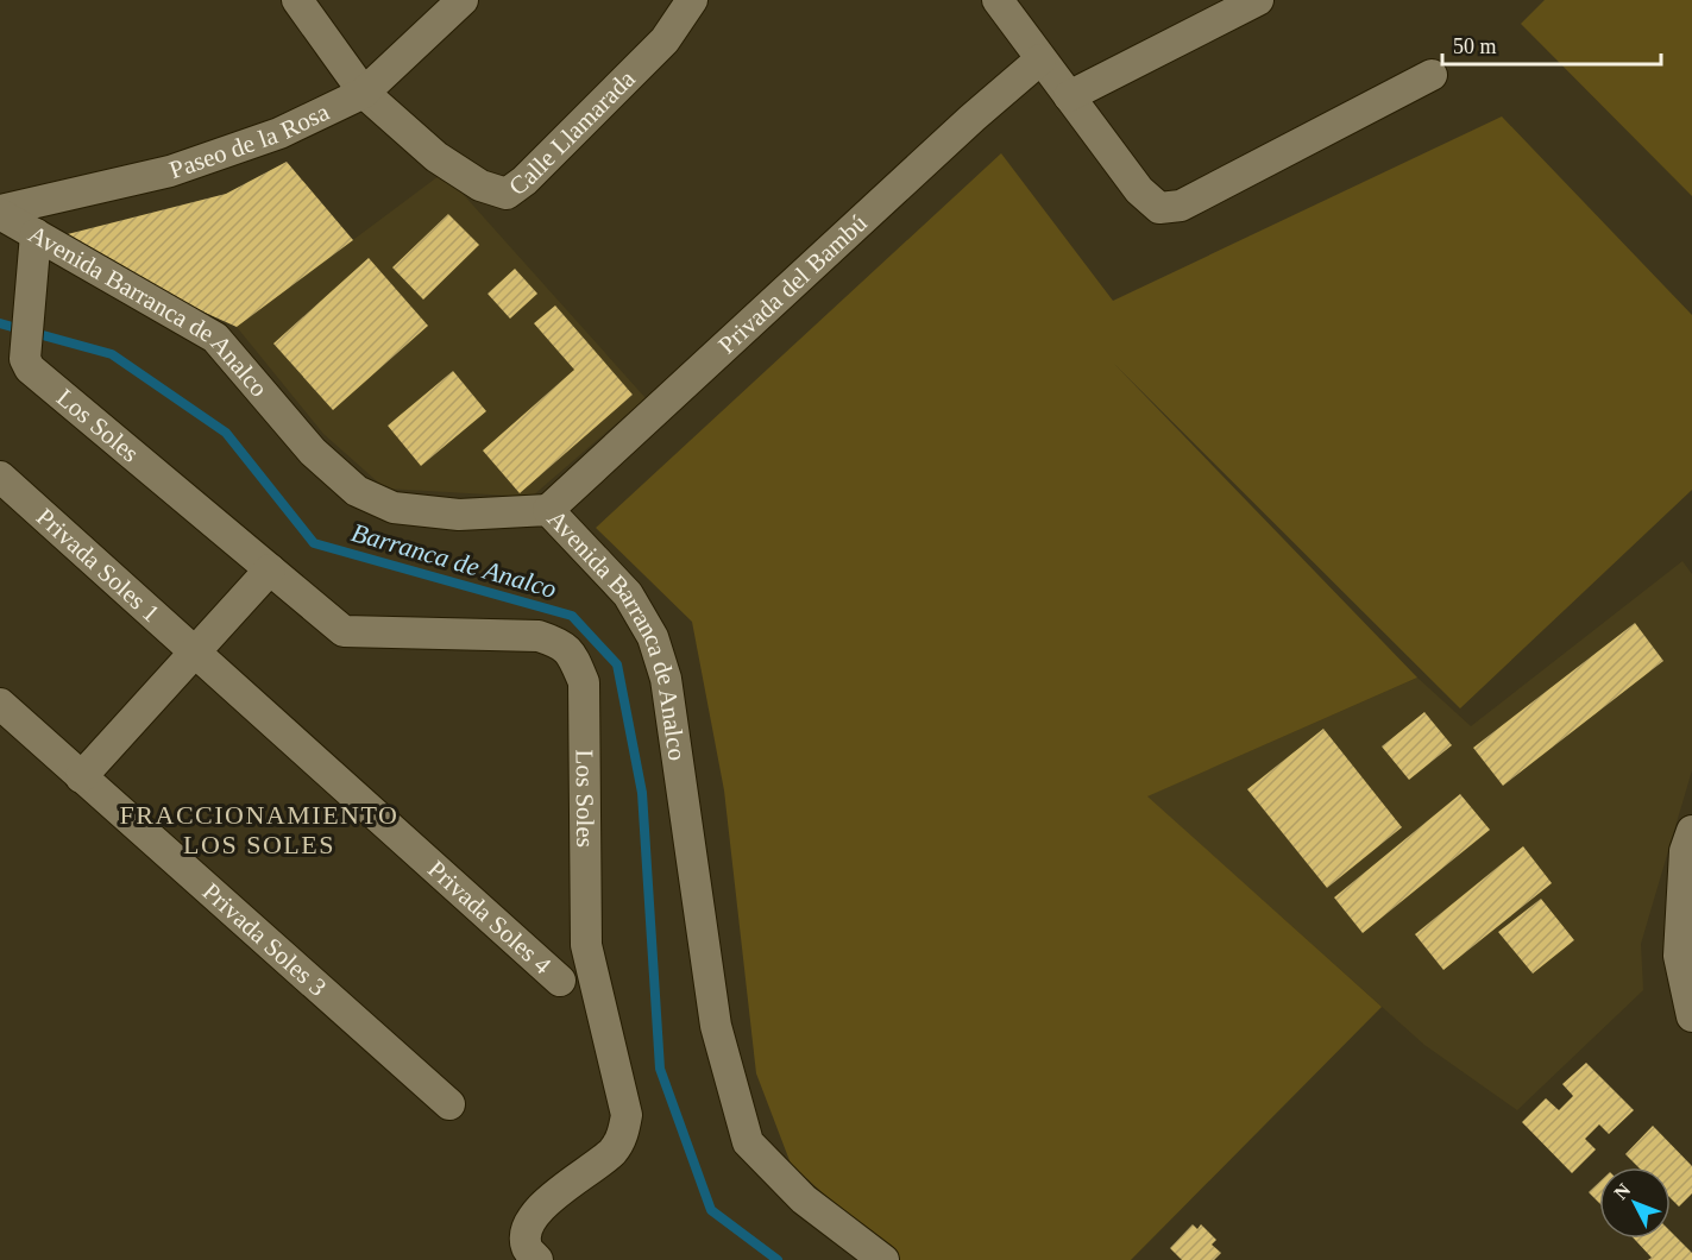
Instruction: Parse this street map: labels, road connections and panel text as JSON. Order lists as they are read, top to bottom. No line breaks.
{"streets":{"street":["Calle Llamarada","Paseo de la Rosa","Privada del Bambú","Avenida Barranca de Analco","Los Soles","Privada Soles 1","Privada Soles 4","Privada Soles 3"]},"crossings":[["Calle Llamarada","Paseo de la Rosa"],["Paseo de la Rosa","Avenida Barranca de Analco"],["Privada del Bambú","Avenida Barranca de Analco"],["Avenida Barranca de Analco","Los Soles"],["Privada Soles 1","Privada Soles 4"]],"districts":["FRACCIONAMIENTO LOS SOLES"],"water":["Barranca de Analco"],"scale_bar":"50 m","north":"top left"}
